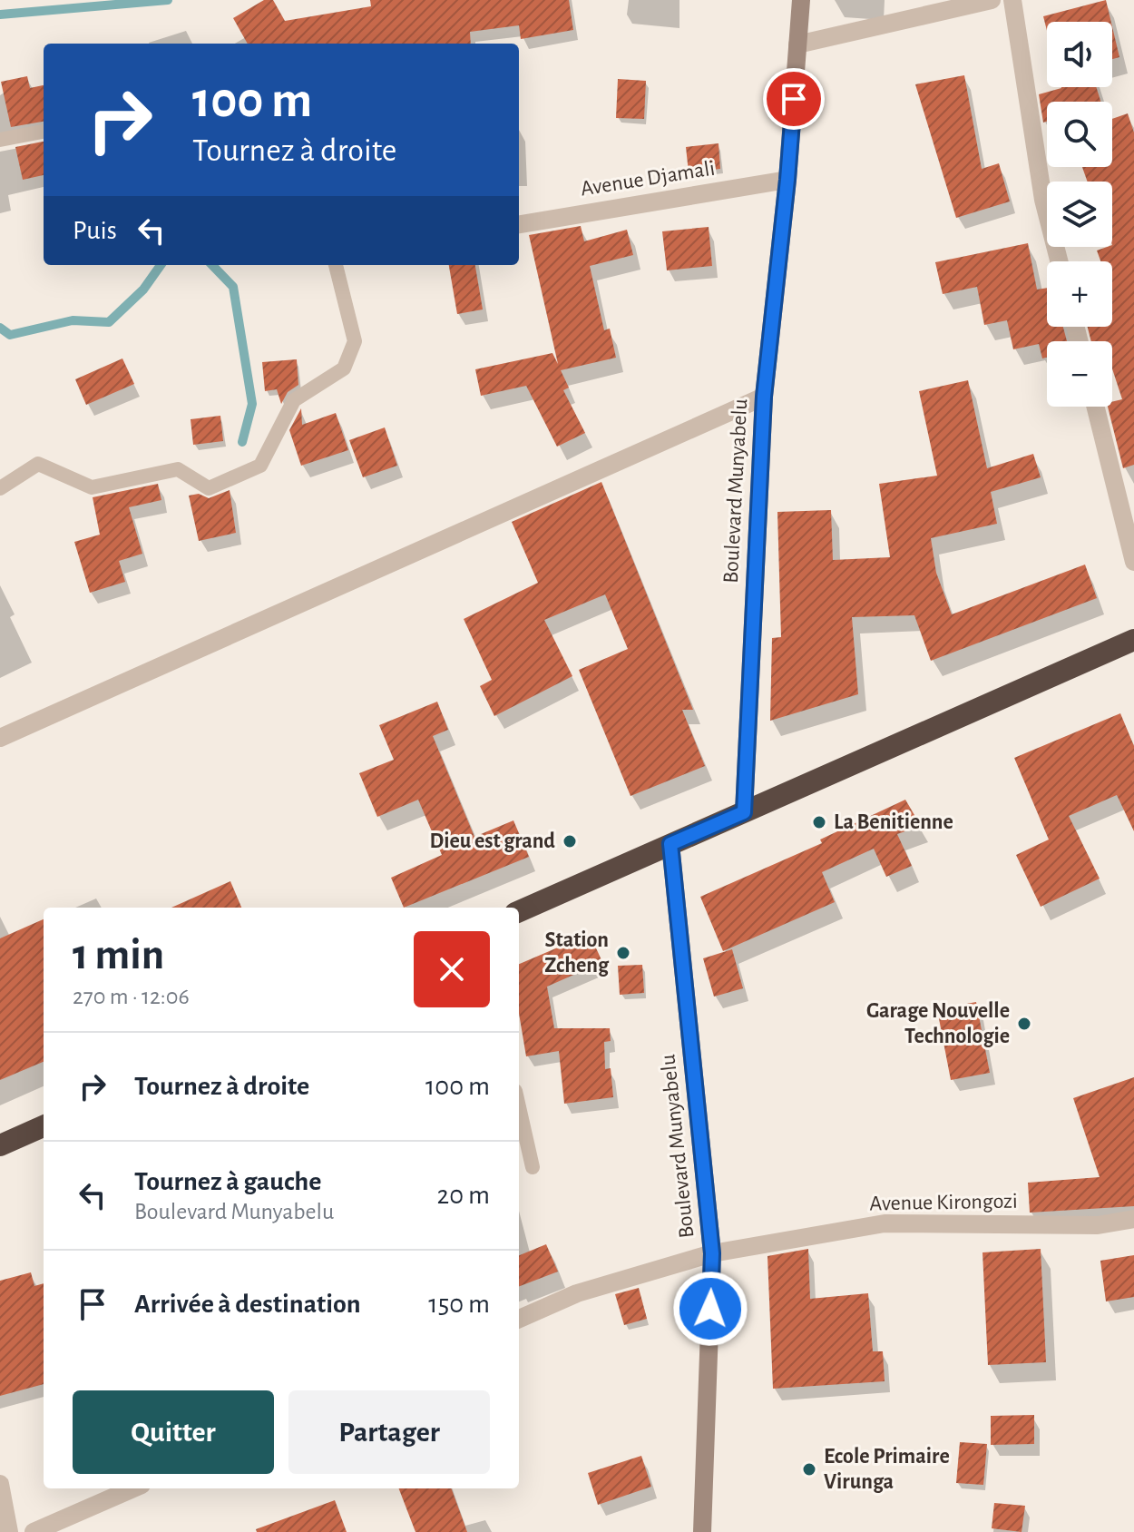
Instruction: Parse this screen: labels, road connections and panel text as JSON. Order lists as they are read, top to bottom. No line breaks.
{"streets":{"street":["Avenue Djamali","Boulevard Munyabelu","Avenue Kirongozi"]},"crossings":[["Avenue Djamali","Boulevard Munyabelu"],["Boulevard Munyabelu","Avenue Kirongozi"]],"places":["La Benitienne","Dieu est grand","Station Zcheng","Garage Nouvelle Technologie","Ecole Primaire Virunga"],"page":{"map_buttons":["+","−"],"turn":["100 m","Tournez à droite"],"then":"Puis","heading":["1 min","270 m · 12:06"],"list":[{"name":"Tournez à droite","value":"100 m"},{"name":"Tournez à gauche","note":"Boulevard Munyabelu","value":"20 m"},{"name":"Arrivée à destination","value":"150 m"}],"buttons":["Quitter","Partager"]}}
